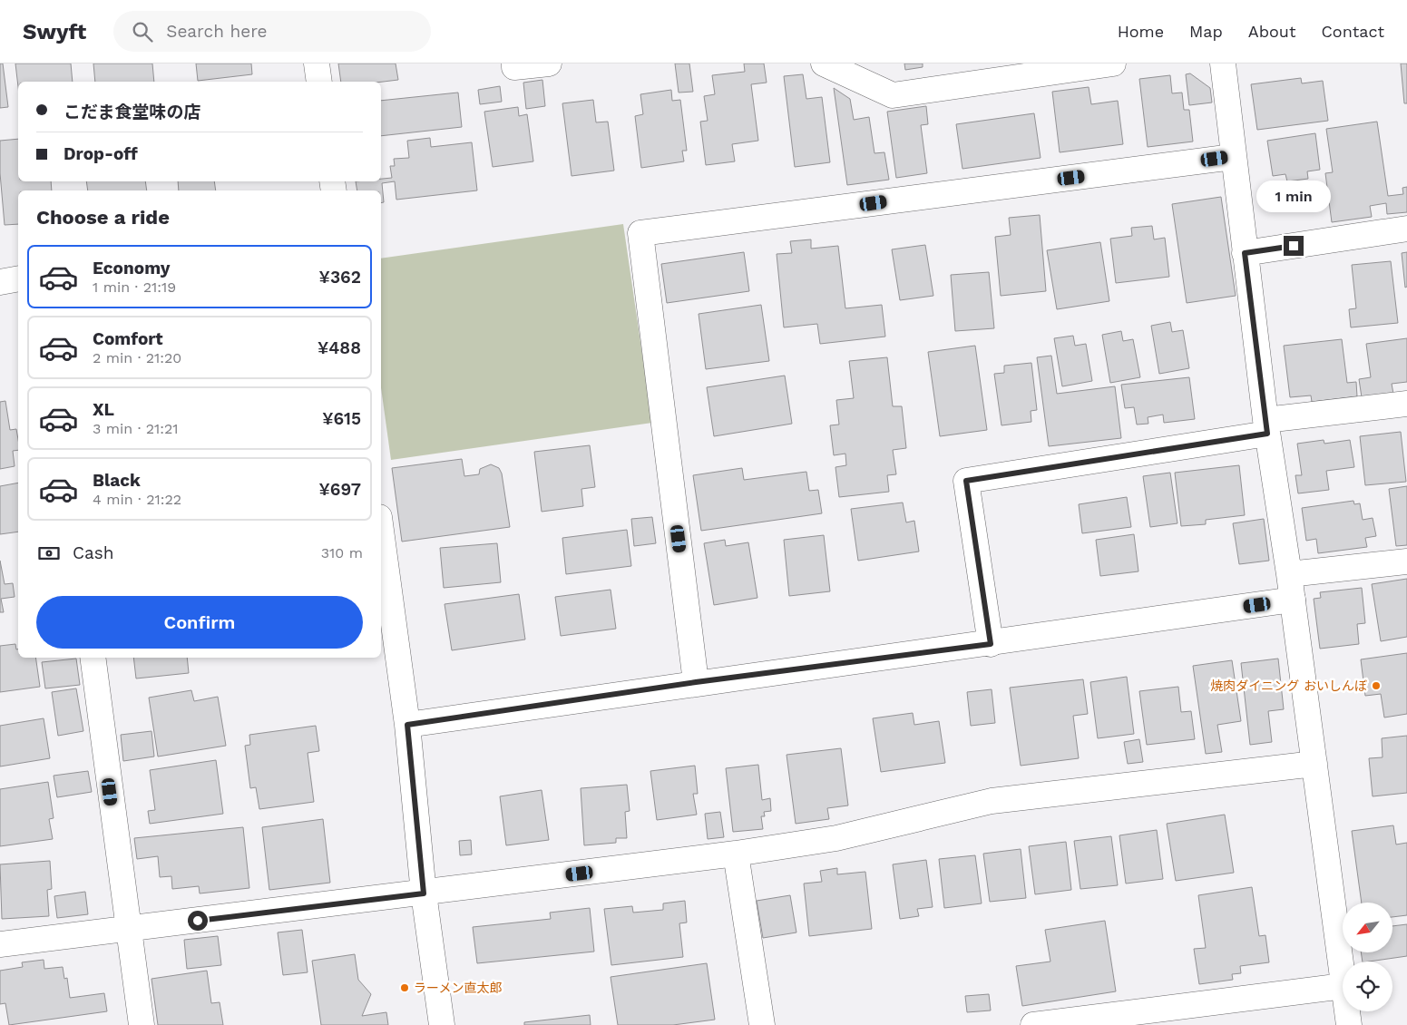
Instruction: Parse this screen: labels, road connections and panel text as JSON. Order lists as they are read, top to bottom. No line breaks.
{"places":["焼肉ダイニング おいしんぼ","ラーメン直太郎"],"north":"bottom left","page":{"header":"Swyft","search":"Search here","nav":["Home","Map","About","Contact"],"banner":["こだま食堂味の店","Drop-off"],"bubble":"1 min","heading":"Choose a ride","list":[{"name":"Economy","note":"1 min · 21:19","value":"¥362"},{"name":"Comfort","note":"2 min · 21:20","value":"¥488"},{"name":"XL","note":"3 min · 21:21","value":"¥615"},{"name":"Black","note":"4 min · 21:22","value":"¥697"}],"pay":["Cash","310 m"],"buttons":"Confirm"}}
